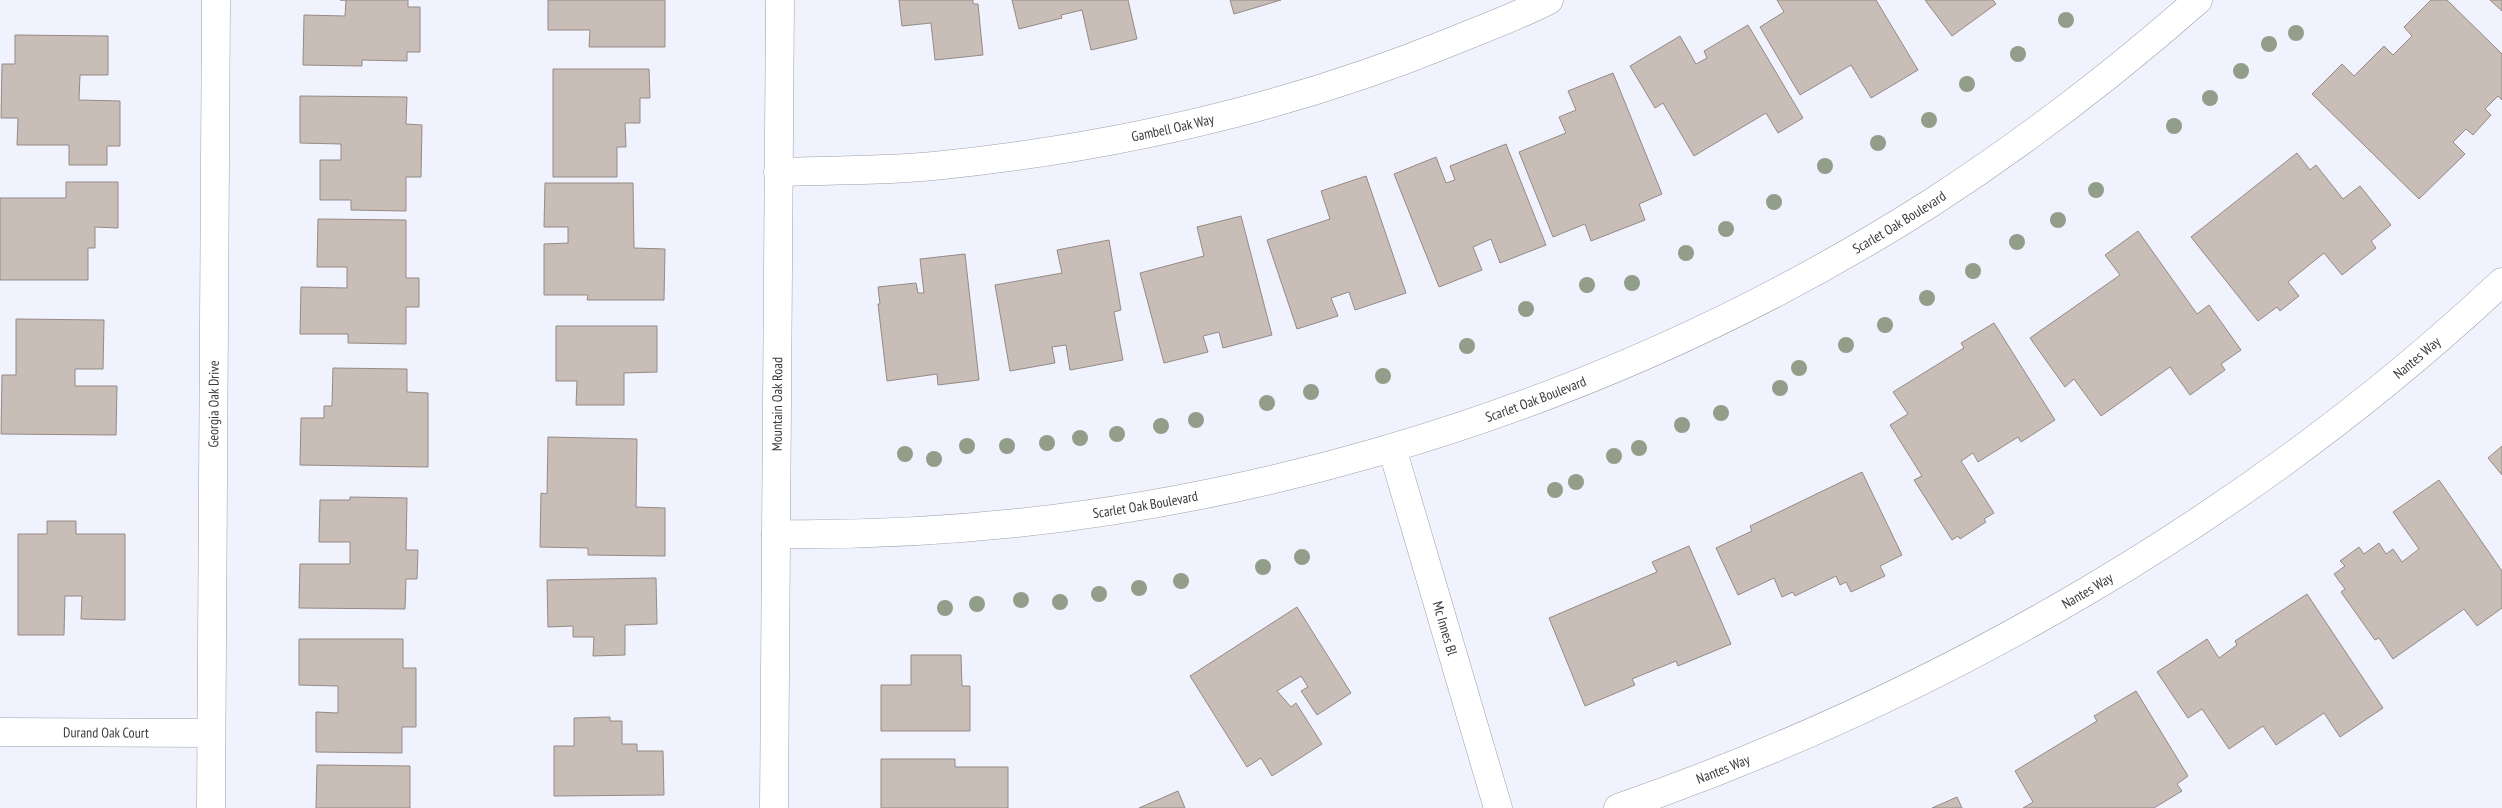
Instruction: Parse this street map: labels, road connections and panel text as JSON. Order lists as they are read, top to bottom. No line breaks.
{"streets":{"street":["Gambell Oak Way","Scarlet Oak Boulevard","Nantes Way","Georgia Oak Drive","Mountain Oak Road","Mc Innes Bl","Durand Oak Court"]},"crossings":[["Gambell Oak Way","Mountain Oak Road"],["Scarlet Oak Boulevard","Mountain Oak Road"],["Scarlet Oak Boulevard","Mc Innes Bl"],["Georgia Oak Drive","Durand Oak Court"]]}
